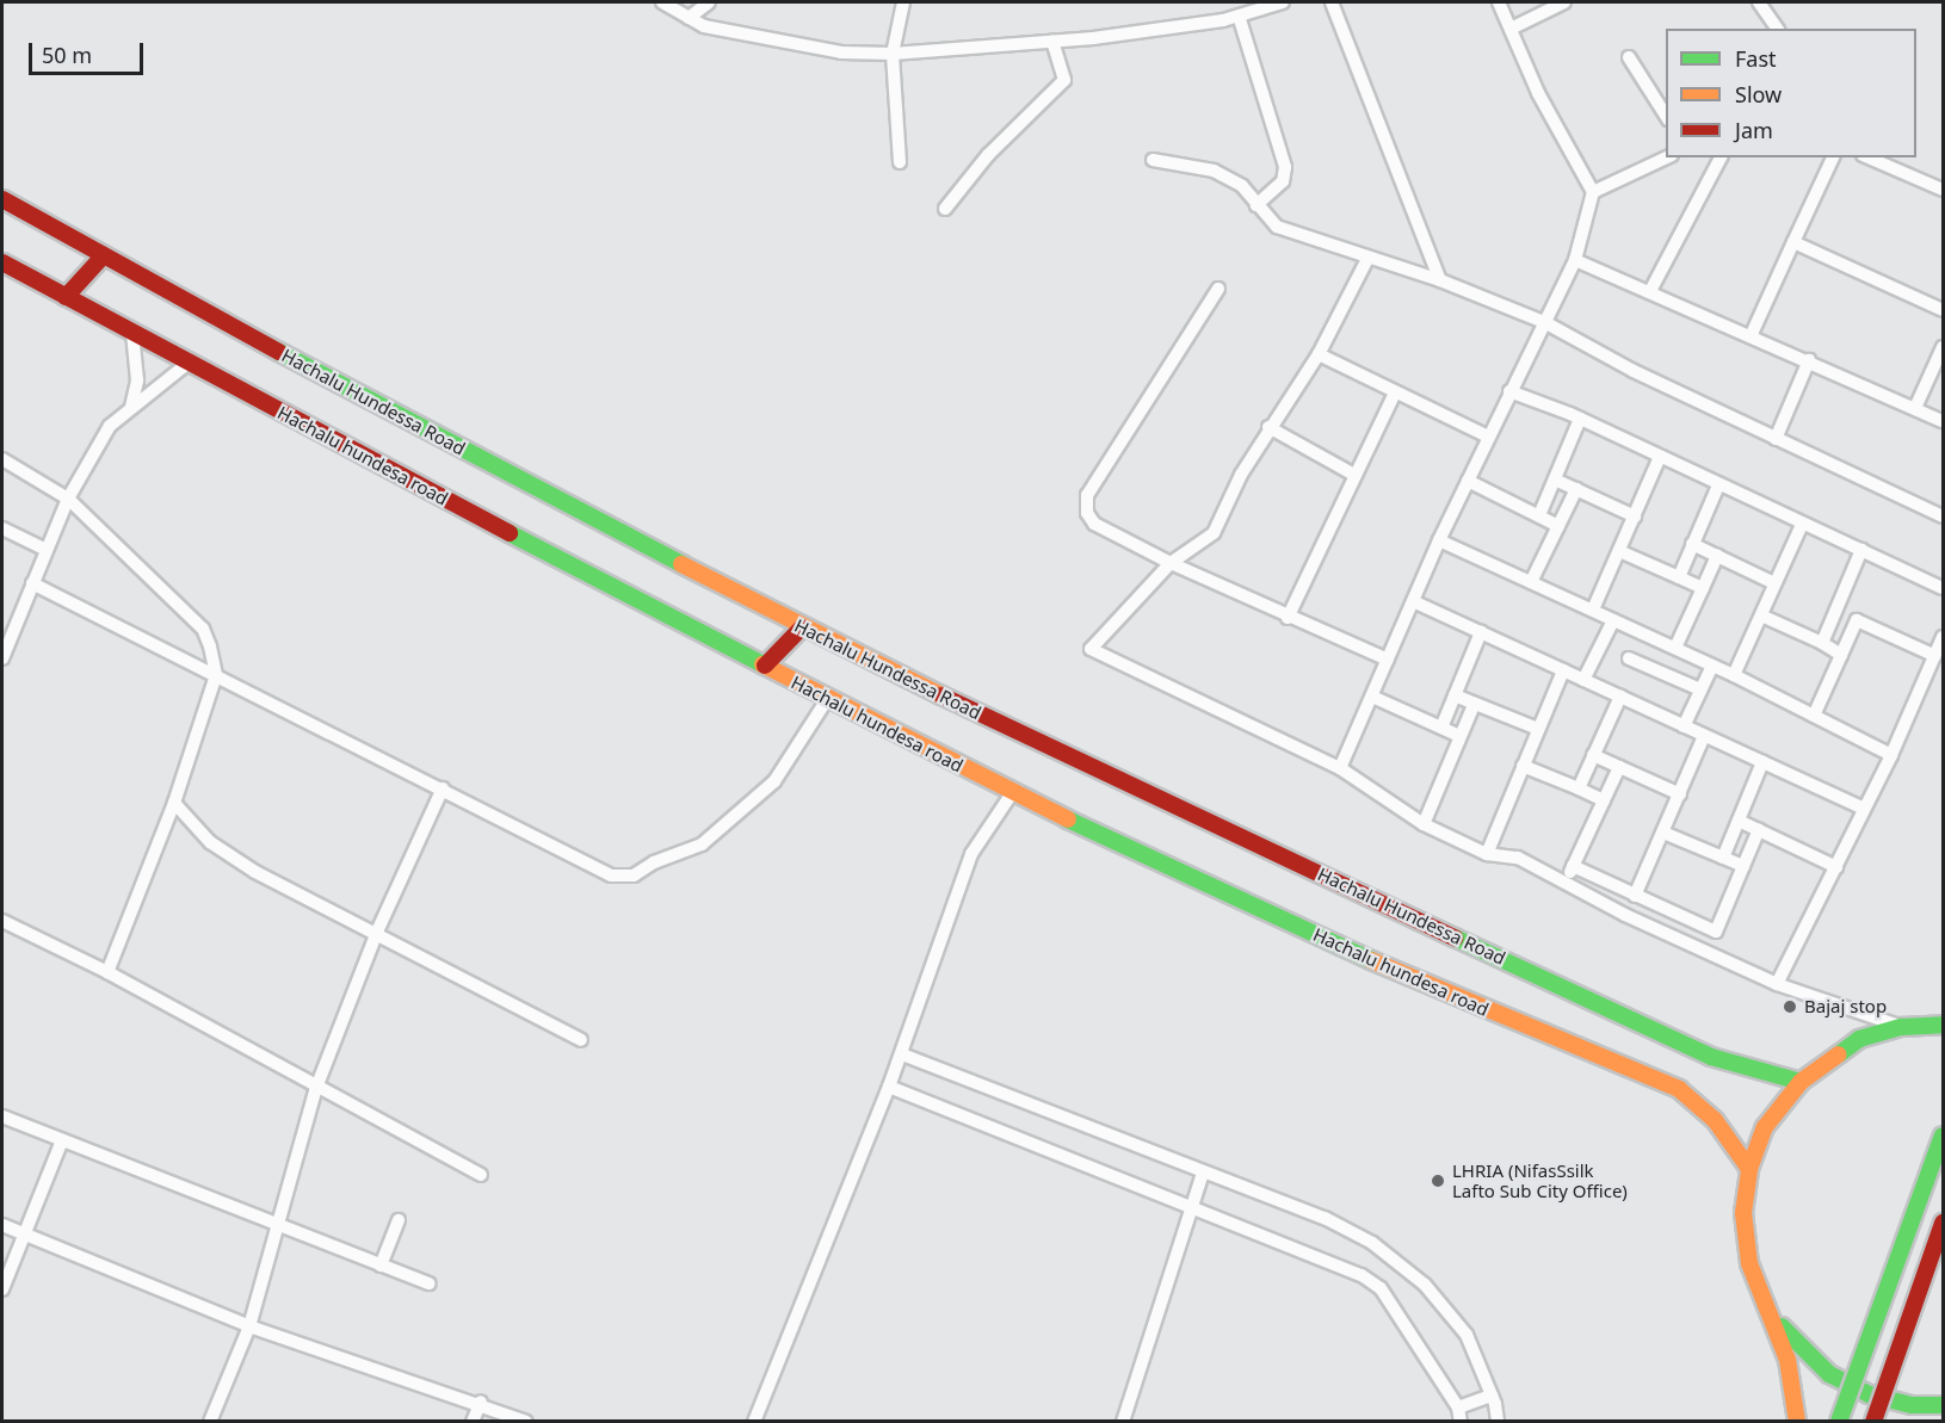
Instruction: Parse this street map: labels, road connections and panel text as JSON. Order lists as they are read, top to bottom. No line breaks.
{"streets":{"main road":["Hachalu Hundessa Road","Hachalu hundesa road"]},"places":["Bajaj stop","LHRIA (NifasSsilk Lafto Sub City Office)"],"legend":["Fast","Slow","Jam"],"scale_bar":"50 m"}
